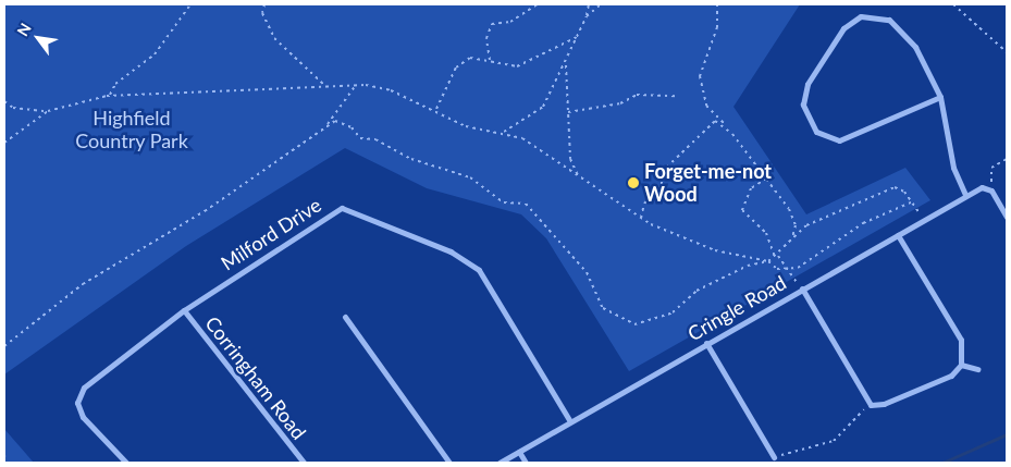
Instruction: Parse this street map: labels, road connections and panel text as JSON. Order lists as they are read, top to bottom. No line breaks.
{"streets":{"street":["Milford Drive","Cringle Road","Corringham Road"]},"crossings":[["Milford Drive","Cringle Road"],["Milford Drive","Corringham Road"]],"parks":["Highfield Country Park"],"places":["Forget-me-not Wood"],"north":"top left"}
